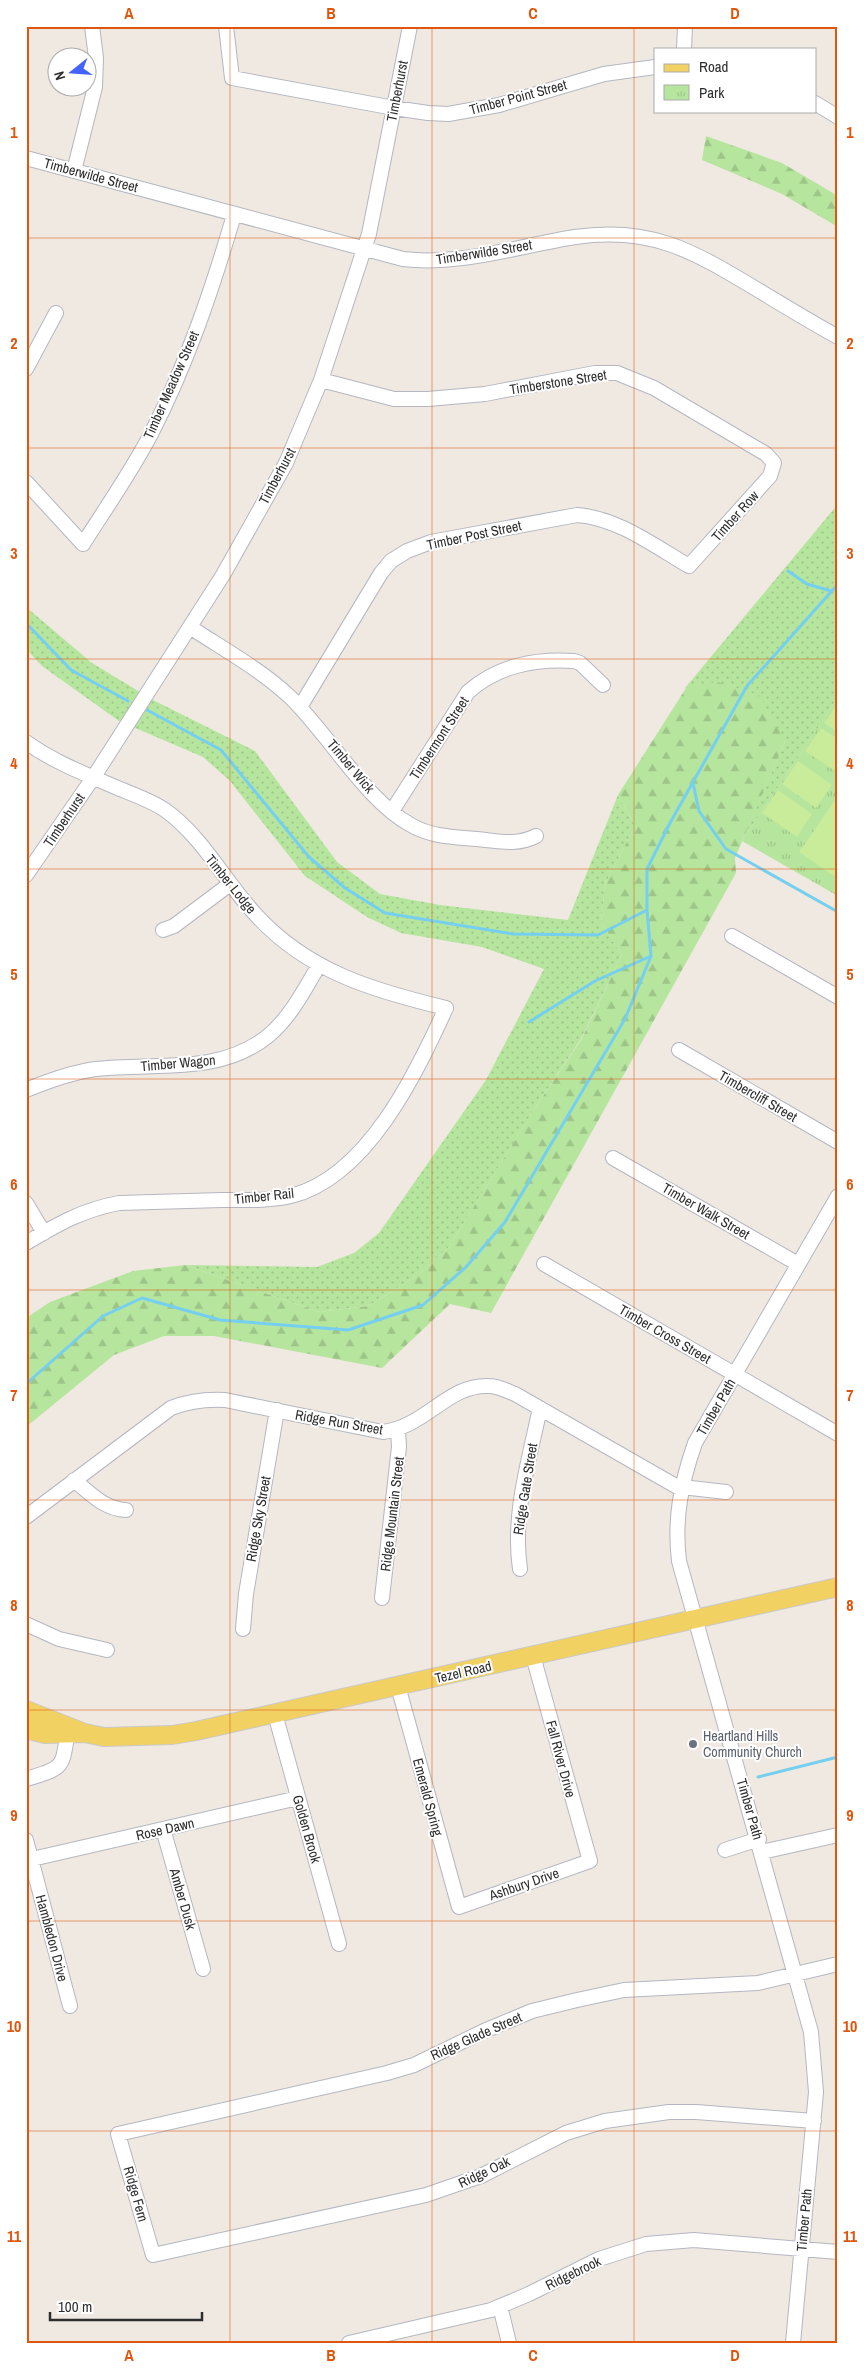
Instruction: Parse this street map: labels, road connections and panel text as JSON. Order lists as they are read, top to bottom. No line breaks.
{"streets":{"main road":["Tezel Road"],"street":["Timberhurst","Timber Point Street","Timberwilde Street","Timberstone Street","Timber Meadow Street","Timber Row","Timber Post Street","Timbermont Street","Timber Wick","Timber Lodge","Timber Wagon","Timbercliff Street","Timber Rail","Timber Walk Street","Timber Cross Street","Timber Path","Ridge Run Street","Ridge Gate Street","Ridge Mountain Street","Ridge Sky Street","Fall River Drive","Emerald Spring","Rose Dawn","Golden Brook","Ashbury Drive","Amber Dusk","Hambledon Drive","Ridge Glade Street","Ridge Oak","Ridge Fern","Ridgebrook"]},"crossings":[["Timberhurst","Timber Point Street"],["Timberhurst","Timberwilde Street"],["Timberhurst","Timberstone Street"],["Timberhurst","Timber Wick"],["Timberhurst","Timber Lodge"],["Timberwilde Street","Timber Meadow Street"],["Timberstone Street","Timber Row"],["Timber Row","Timber Post Street"],["Timber Post Street","Timber Wick"],["Timbermont Street","Timber Wick"],["Timber Lodge","Timber Wagon"],["Timber Lodge","Timber Rail"],["Timber Walk Street","Timber Path"],["Timber Cross Street","Timber Path"],["Timber Path","Ridge Run Street"],["Timber Path","Tezel Road"],["Timber Path","Ridge Glade Street"],["Timber Path","Ridge Oak"],["Timber Path","Ridgebrook"],["Ridge Run Street","Ridge Gate Street"],["Ridge Run Street","Ridge Mountain Street"],["Ridge Run Street","Ridge Sky Street"],["Tezel Road","Fall River Drive"],["Tezel Road","Emerald Spring"],["Tezel Road","Golden Brook"],["Fall River Drive","Ashbury Drive"],["Emerald Spring","Ashbury Drive"],["Rose Dawn","Golden Brook"],["Rose Dawn","Amber Dusk"],["Rose Dawn","Hambledon Drive"],["Ridge Glade Street","Ridge Fern"],["Ridge Oak","Ridge Fern"]],"places":["Heartland Hills Community Church"],"legend":["Road","Park"],"scale_bar":"100 m","north":"left","grid":{"columns":["A","B","C","D"],"rows":["1","2","3","4","5","6","7","8","9","10","11"]}}
